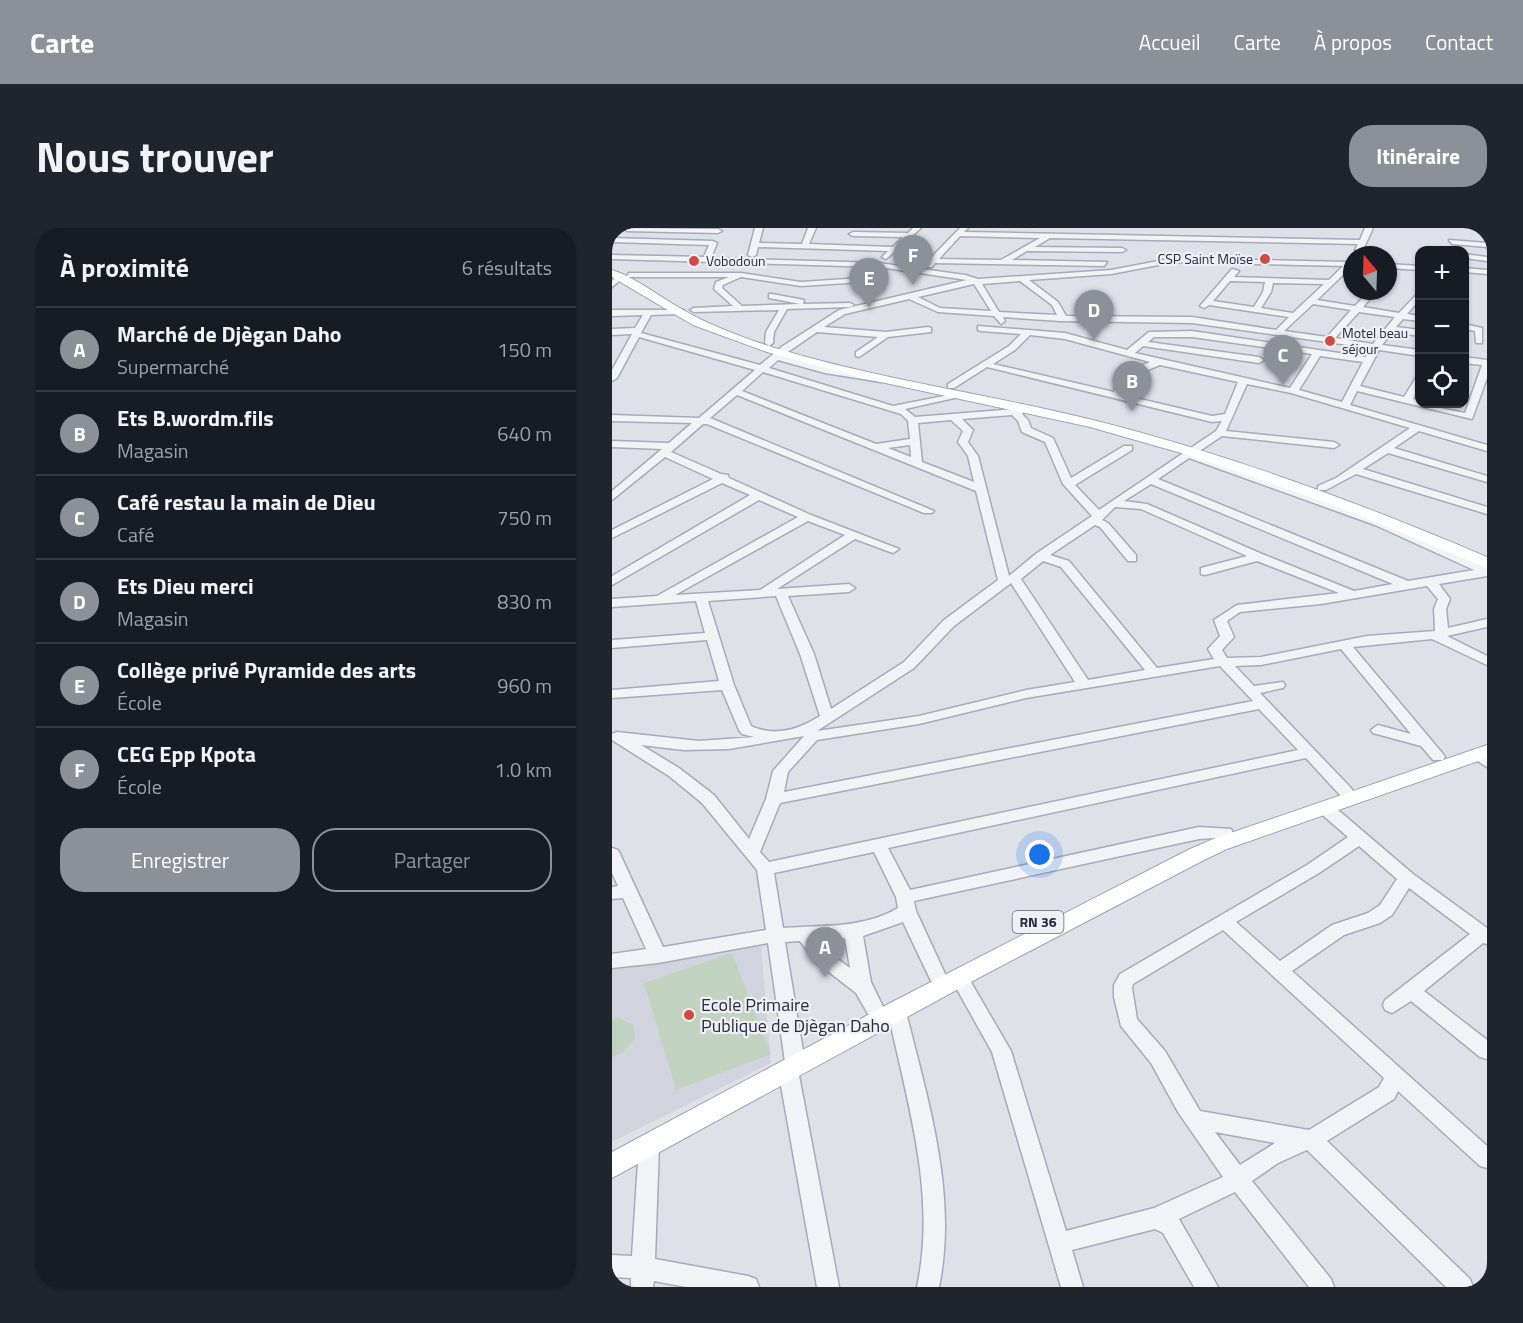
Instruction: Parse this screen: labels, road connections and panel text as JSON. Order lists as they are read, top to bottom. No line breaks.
{"streets":{"main road":["RN 36"]},"places":["CSP Saint Moïse","Vobodoun","Motel beau séjour","Ecole Primaire Publique de Djègan Daho"],"north":"top","page":{"header":"Carte","nav":["Accueil","Carte","À propos","Contact"],"title":"Nous trouver","buttons":["Itinéraire",["Enregistrer","Partager"]],"heading":["À proximité","6 résultats"],"pins":["F","E","D","C","B","A"],"map_buttons":["+","−"],"list":[{"mark":"A","name":"Marché de Djègan Daho","note":"Supermarché","value":"150 m"},{"mark":"B","name":"Ets B.wordm.fils","note":"Magasin","value":"640 m"},{"mark":"C","name":"Café restau la main de Dieu","note":"Café","value":"750 m"},{"mark":"D","name":"Ets Dieu merci","note":"Magasin","value":"830 m"},{"mark":"E","name":"Collège privé Pyramide des arts","note":"École","value":"960 m"},{"mark":"F","name":"CEG Epp Kpota","note":"École","value":"1.0 km"}]}}
